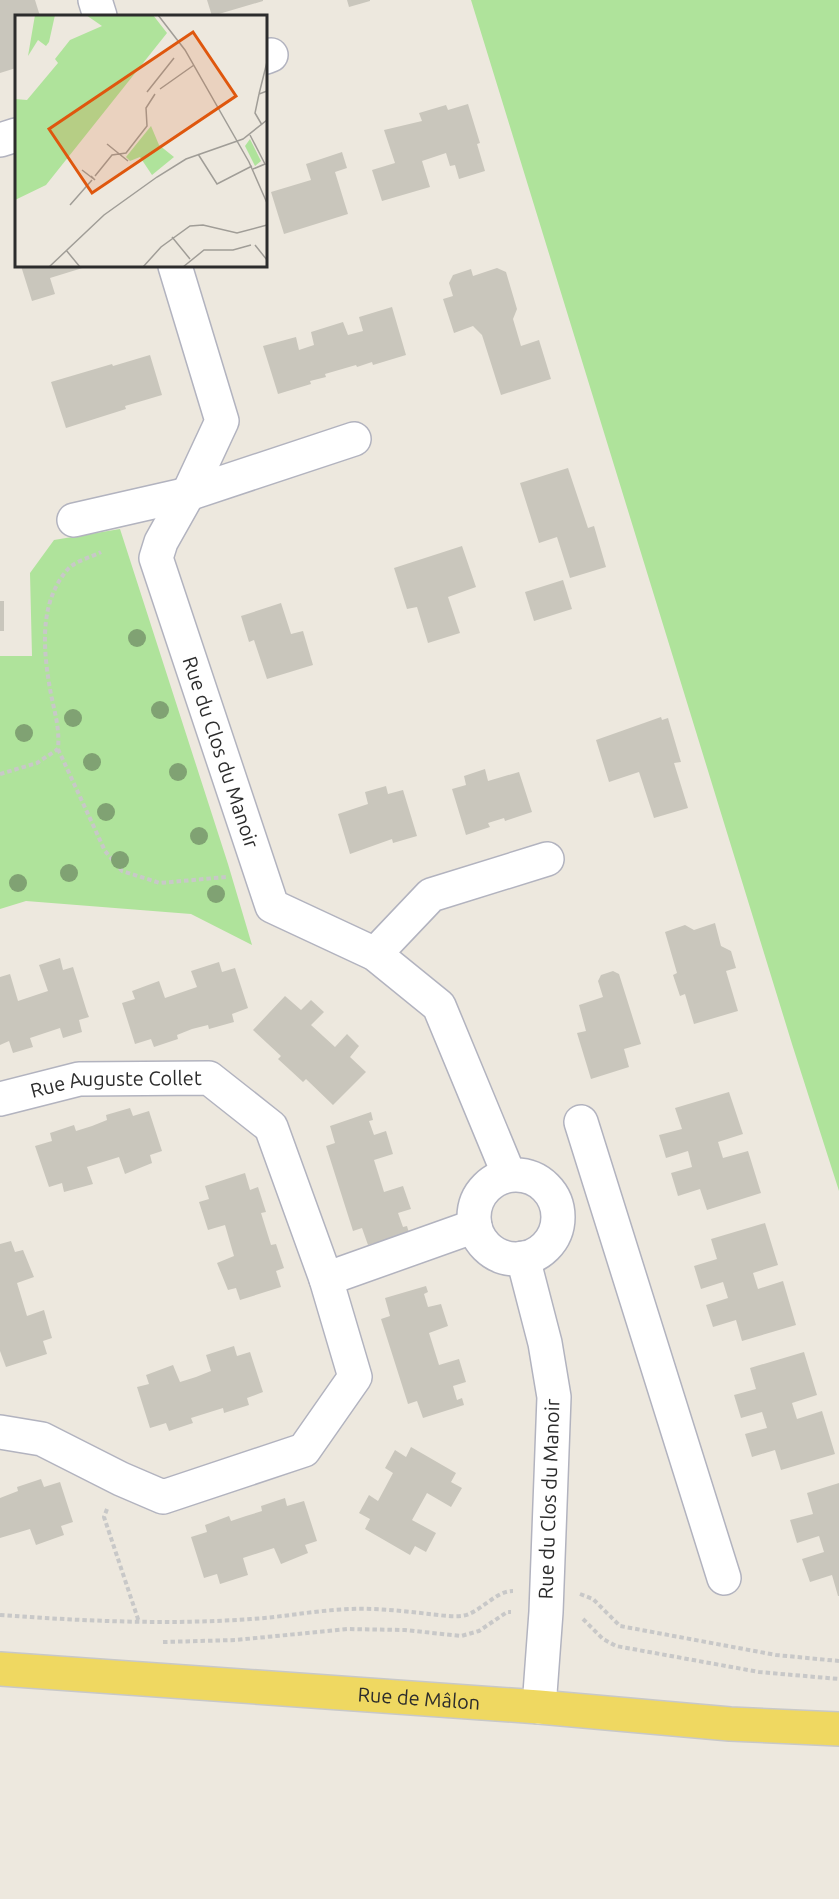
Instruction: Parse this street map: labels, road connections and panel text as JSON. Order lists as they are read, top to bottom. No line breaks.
{"streets":{"main road":["Rue de Mâlon"],"street":["Rue du Clos du Manoir","Rue Auguste Collet"]},"crossings":[["Rue du Clos du Manoir","Rue de Mâlon"]]}
